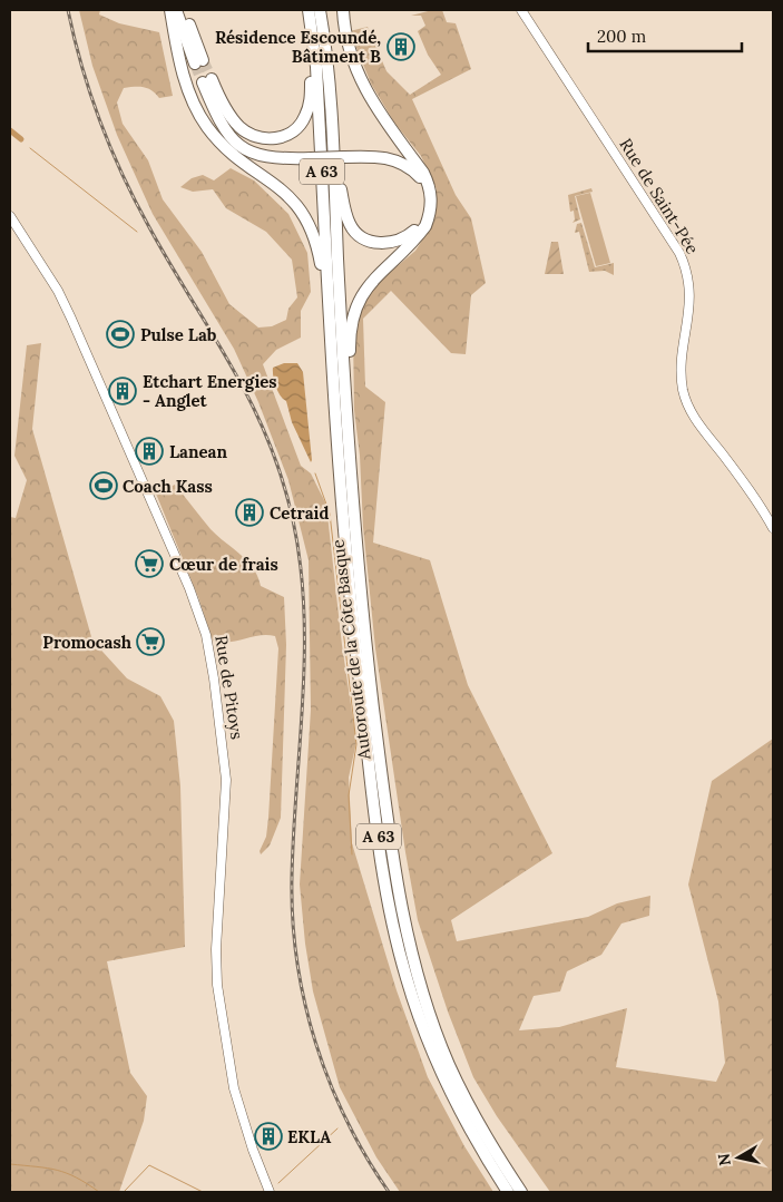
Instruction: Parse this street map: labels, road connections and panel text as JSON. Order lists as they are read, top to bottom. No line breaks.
{"streets":{"highway":["A 63","Autoroute de la Côte Basque"],"street":["Rue de Saint-Pée","Rue de Pitoys"]},"places":{"building":["Résidence Escoundé, Bâtiment B","Etchart Energies - Anglet","Lanean","Cetraid","EKLA"],"sports":["Pulse Lab","Coach Kass"],"supermarket":["Cœur de frais","Promocash"]},"scale_bar":"200 m","north":"left"}
